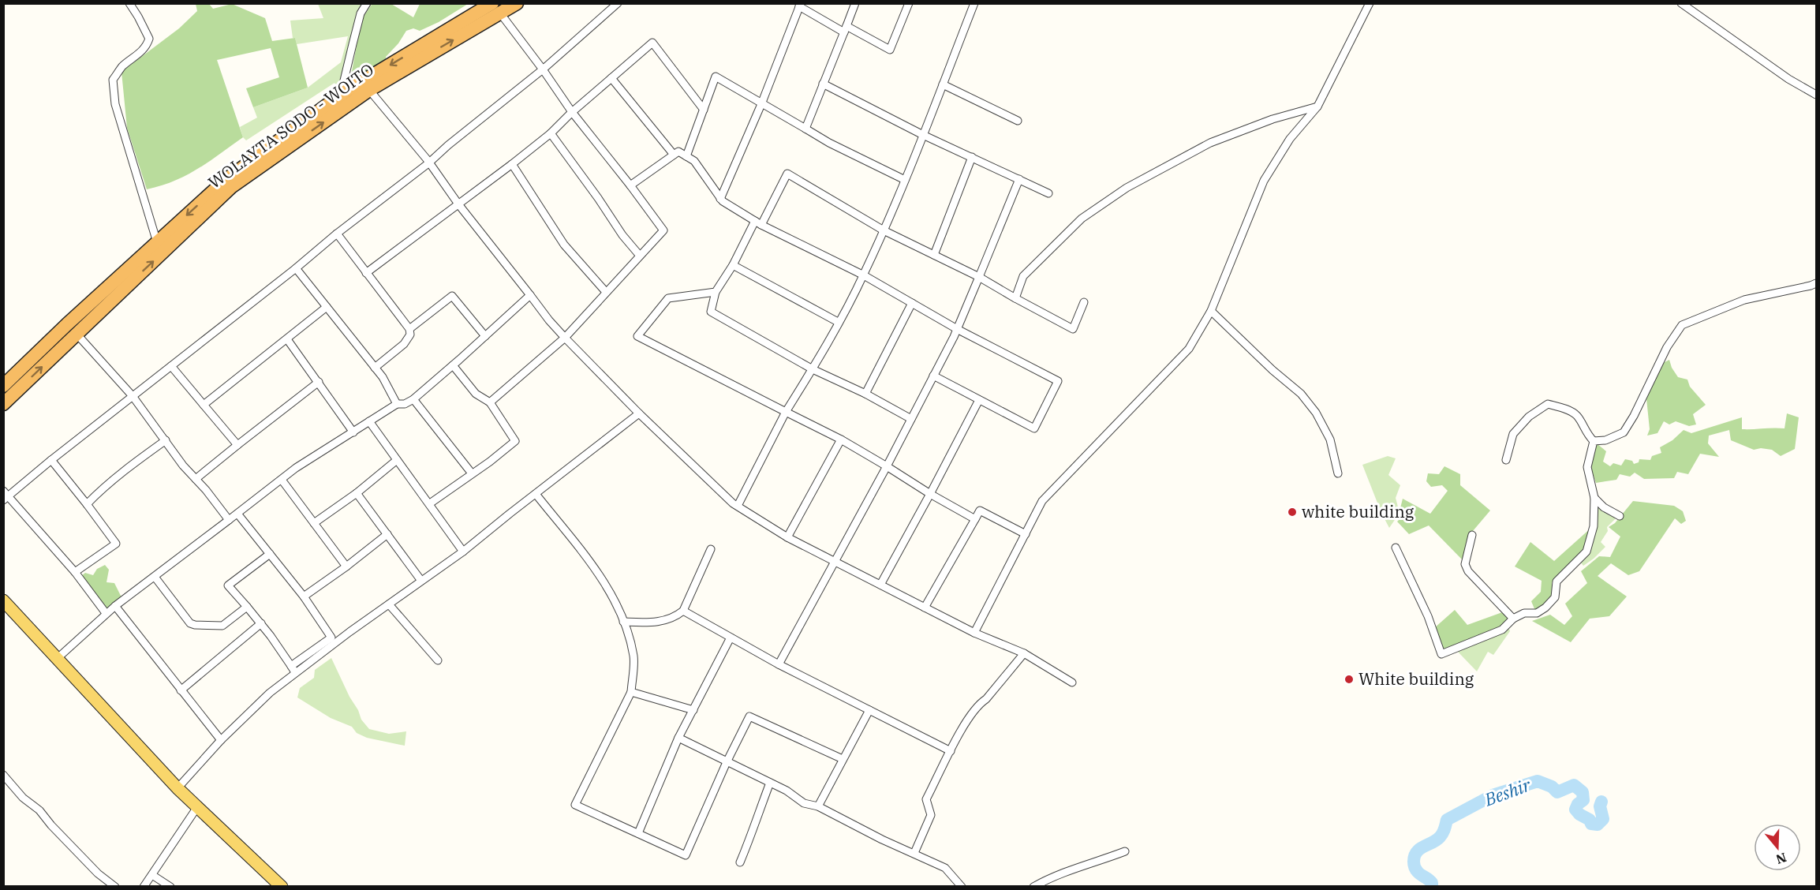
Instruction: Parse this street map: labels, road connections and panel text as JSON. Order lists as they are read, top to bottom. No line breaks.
{"streets":{"highway":["WOLAYTA SODO - WOITO"]},"water":["Beshir"],"places":["white building","White building"],"north":"bottom"}
